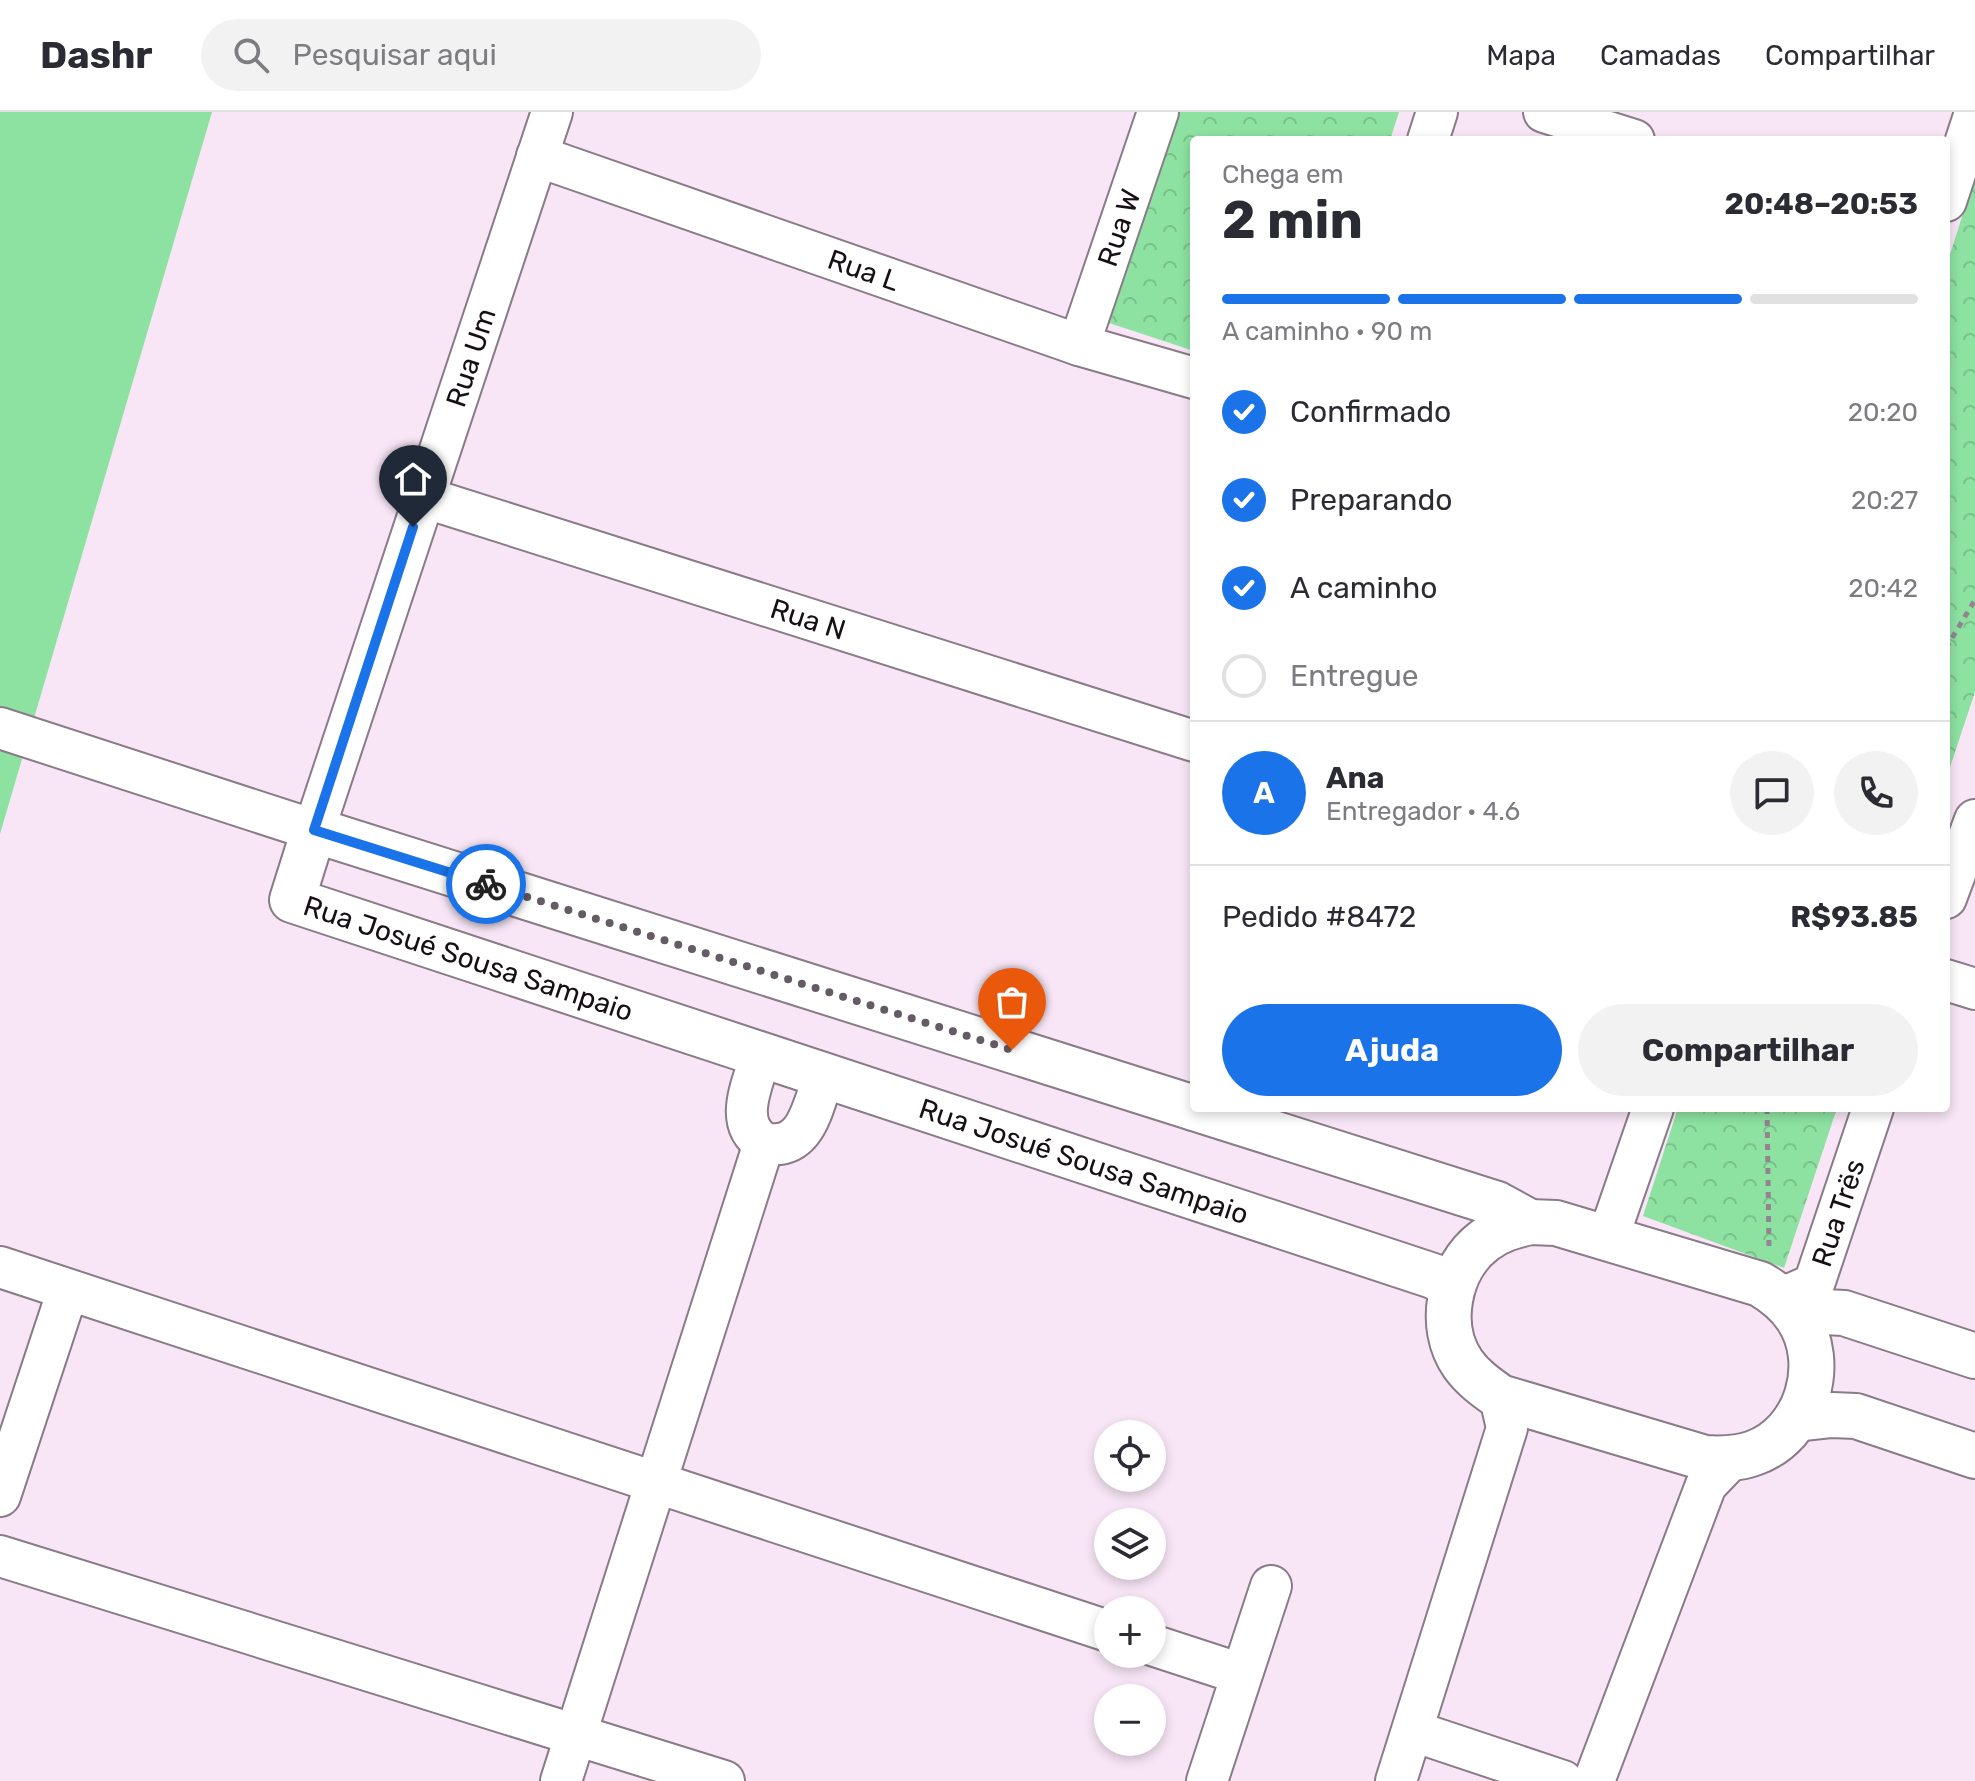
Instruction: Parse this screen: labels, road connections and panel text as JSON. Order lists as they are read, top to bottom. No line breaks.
{"streets":{"street":["Rua W","Rua L","Rua Um","Rua N","Rua Josué Sousa Sampaio","Rua Trës"]},"crossings":[["Rua W","Rua L"],["Rua L","Rua Um"],["Rua Um","Rua N"],["Rua Um","Rua Josué Sousa Sampaio"]],"page":{"header":"Dashr","search":"Pesquisar aqui","nav":["Mapa","Camadas","Compartilhar"],"heading":["2 min","Chega em","20:48–20:53"],"panel":["Ana","Entregador · 4.6","Pedido #8472","R$93.85"],"bar":"A caminho · 90 m","list":[["Confirmado","20:20"],["Preparando","20:27"],["A caminho","20:42"],"Entregue"],"round":"A","buttons":["Ajuda","Compartilhar"],"map_buttons":["+","−"]}}
